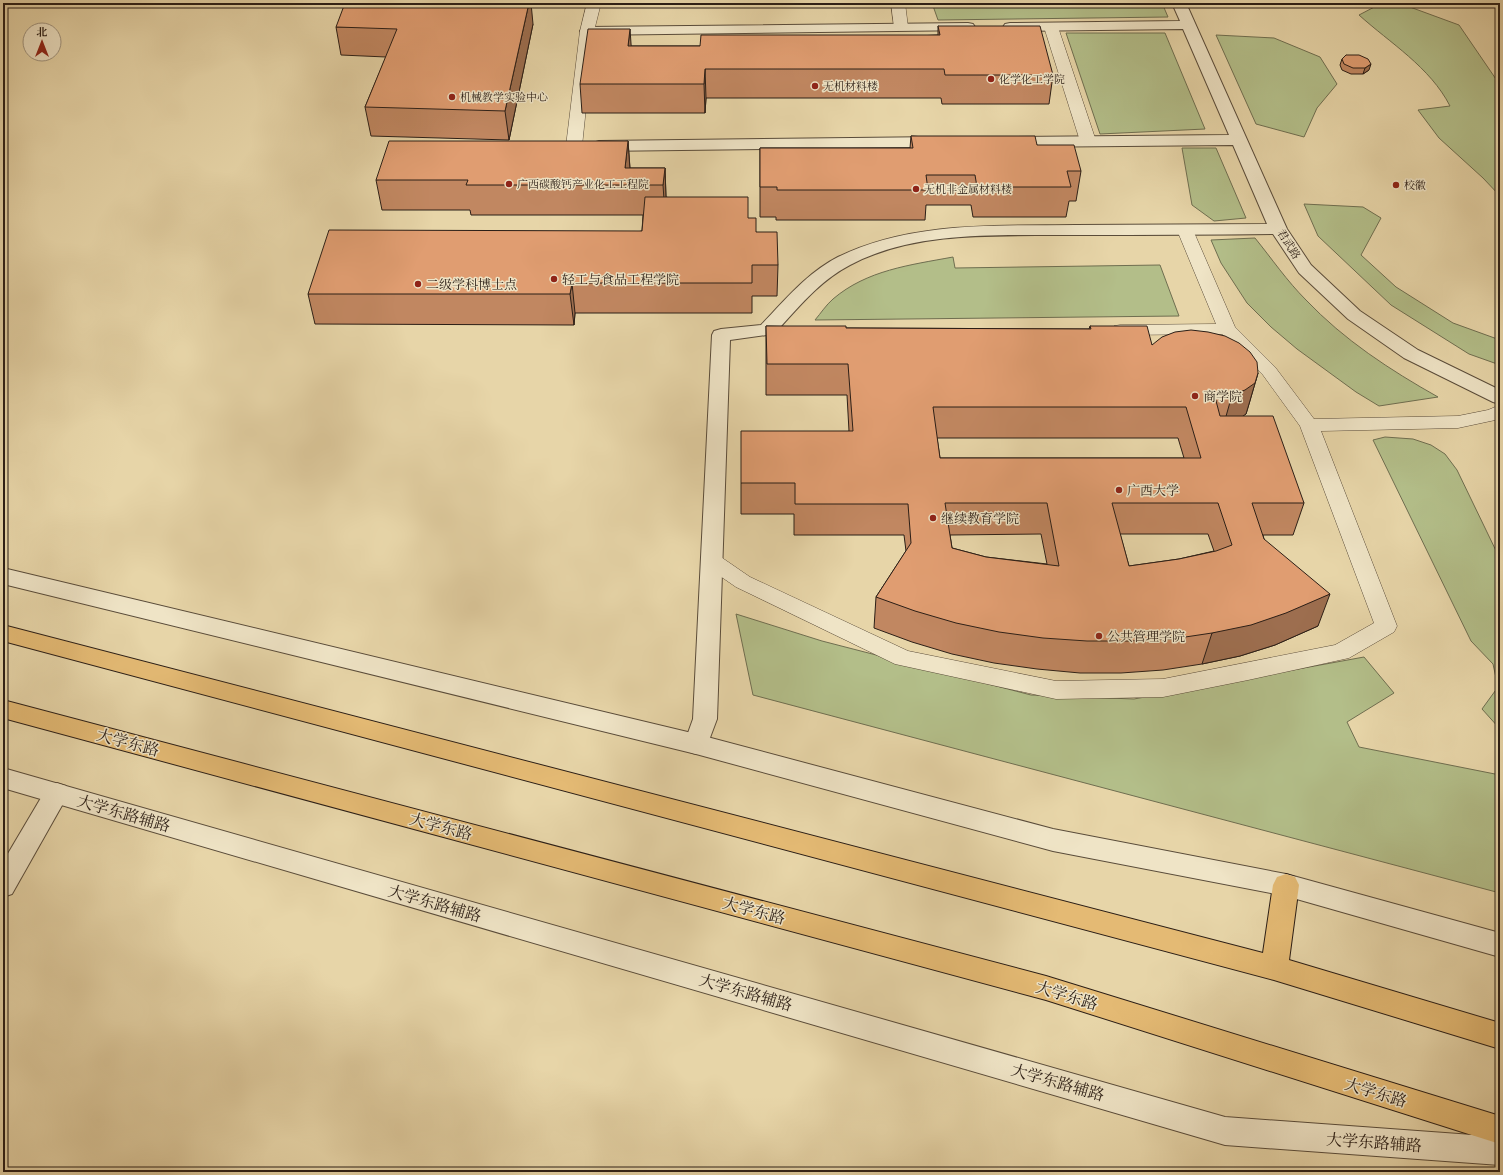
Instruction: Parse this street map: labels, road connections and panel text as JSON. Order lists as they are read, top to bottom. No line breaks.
{"streets":{"main road":["大学东路"],"street":["君武路","大学东路辅路"]},"places":["化学化工学院","无机材料楼","机械教学实验中心","广西碳酸钙产业化工工程院","校徽","无机非金属材料楼","轻工与食品工程学院","二级学科博士点","商学院","广西大学","继续教育学院","公共管理学院"],"north":"top"}
